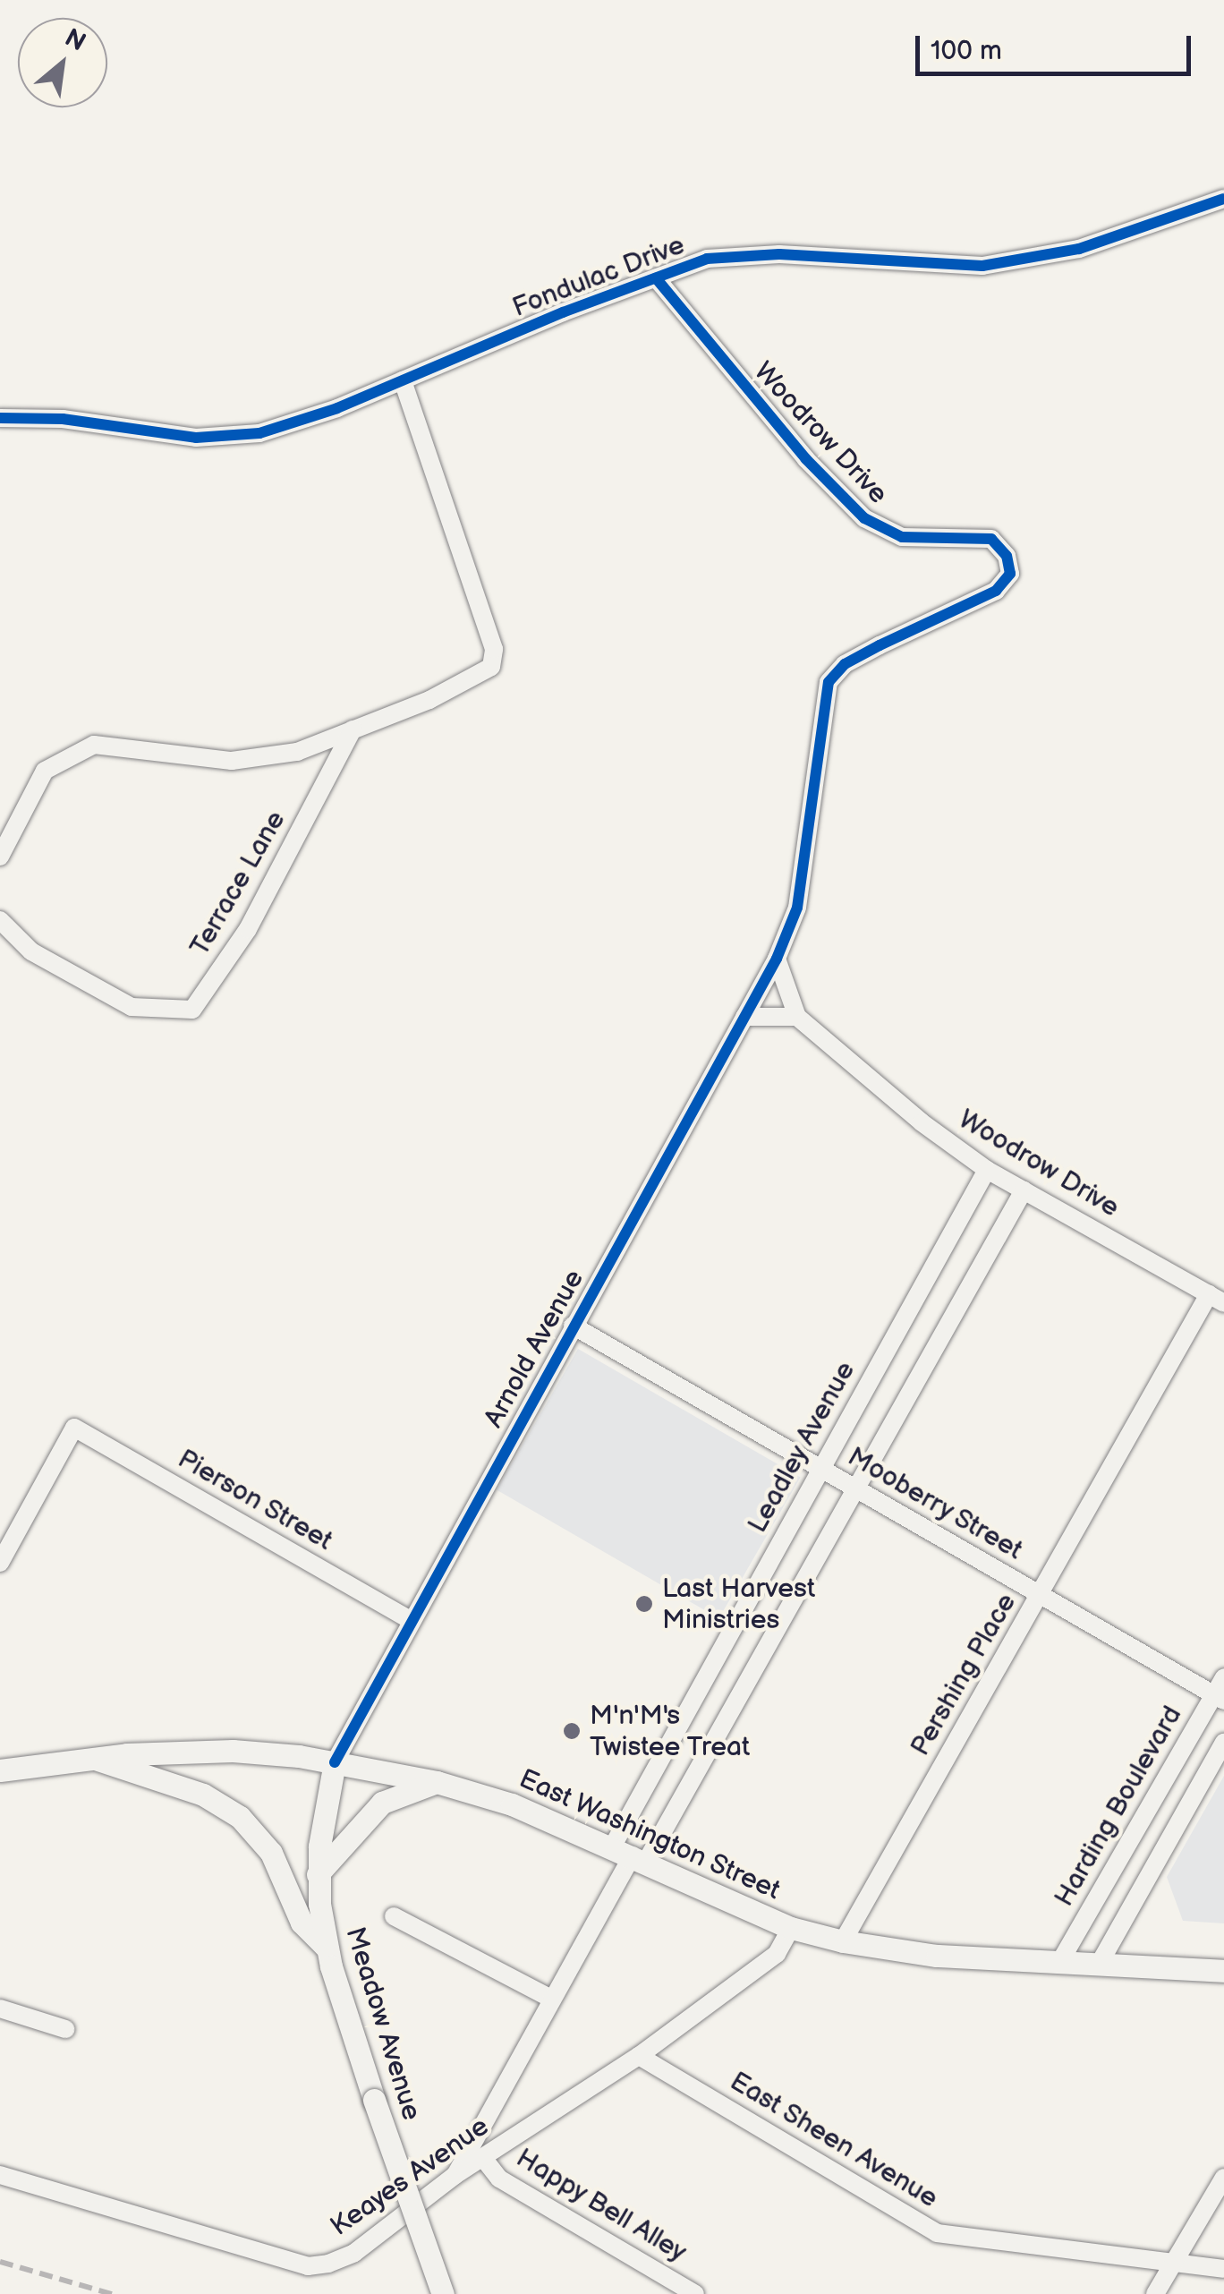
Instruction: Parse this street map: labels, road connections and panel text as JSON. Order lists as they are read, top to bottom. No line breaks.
{"streets":{"main road":["East Washington Street","Meadow Avenue"],"street":["Fondulac Drive","Woodrow Drive","Terrace Lane","Arnold Avenue","Leadley Avenue","Pierson Street","Mooberry Street","Pershing Place","Harding Boulevard","East Sheen Avenue","Keayes Avenue","Happy Bell Alley"]},"crossings":[["Fondulac Drive","Woodrow Drive"],["Woodrow Drive","Arnold Avenue"],["Woodrow Drive","Leadley Avenue"],["Woodrow Drive","Pershing Place"],["Arnold Avenue","Pierson Street"],["Arnold Avenue","Mooberry Street"],["Arnold Avenue","East Washington Street"],["Arnold Avenue","Meadow Avenue"],["Leadley Avenue","Mooberry Street"],["Leadley Avenue","East Washington Street"],["Leadley Avenue","Keayes Avenue"],["Mooberry Street","Pershing Place"],["Mooberry Street","Harding Boulevard"],["Pershing Place","East Washington Street"],["Harding Boulevard","East Washington Street"],["East Washington Street","Meadow Avenue"],["East Washington Street","Keayes Avenue"],["East Sheen Avenue","Keayes Avenue"],["Keayes Avenue","Happy Bell Alley"]],"places":["Last Harvest Ministries","M'n'M's Twistee Treat"],"scale_bar":"100 m","north":"top right"}
